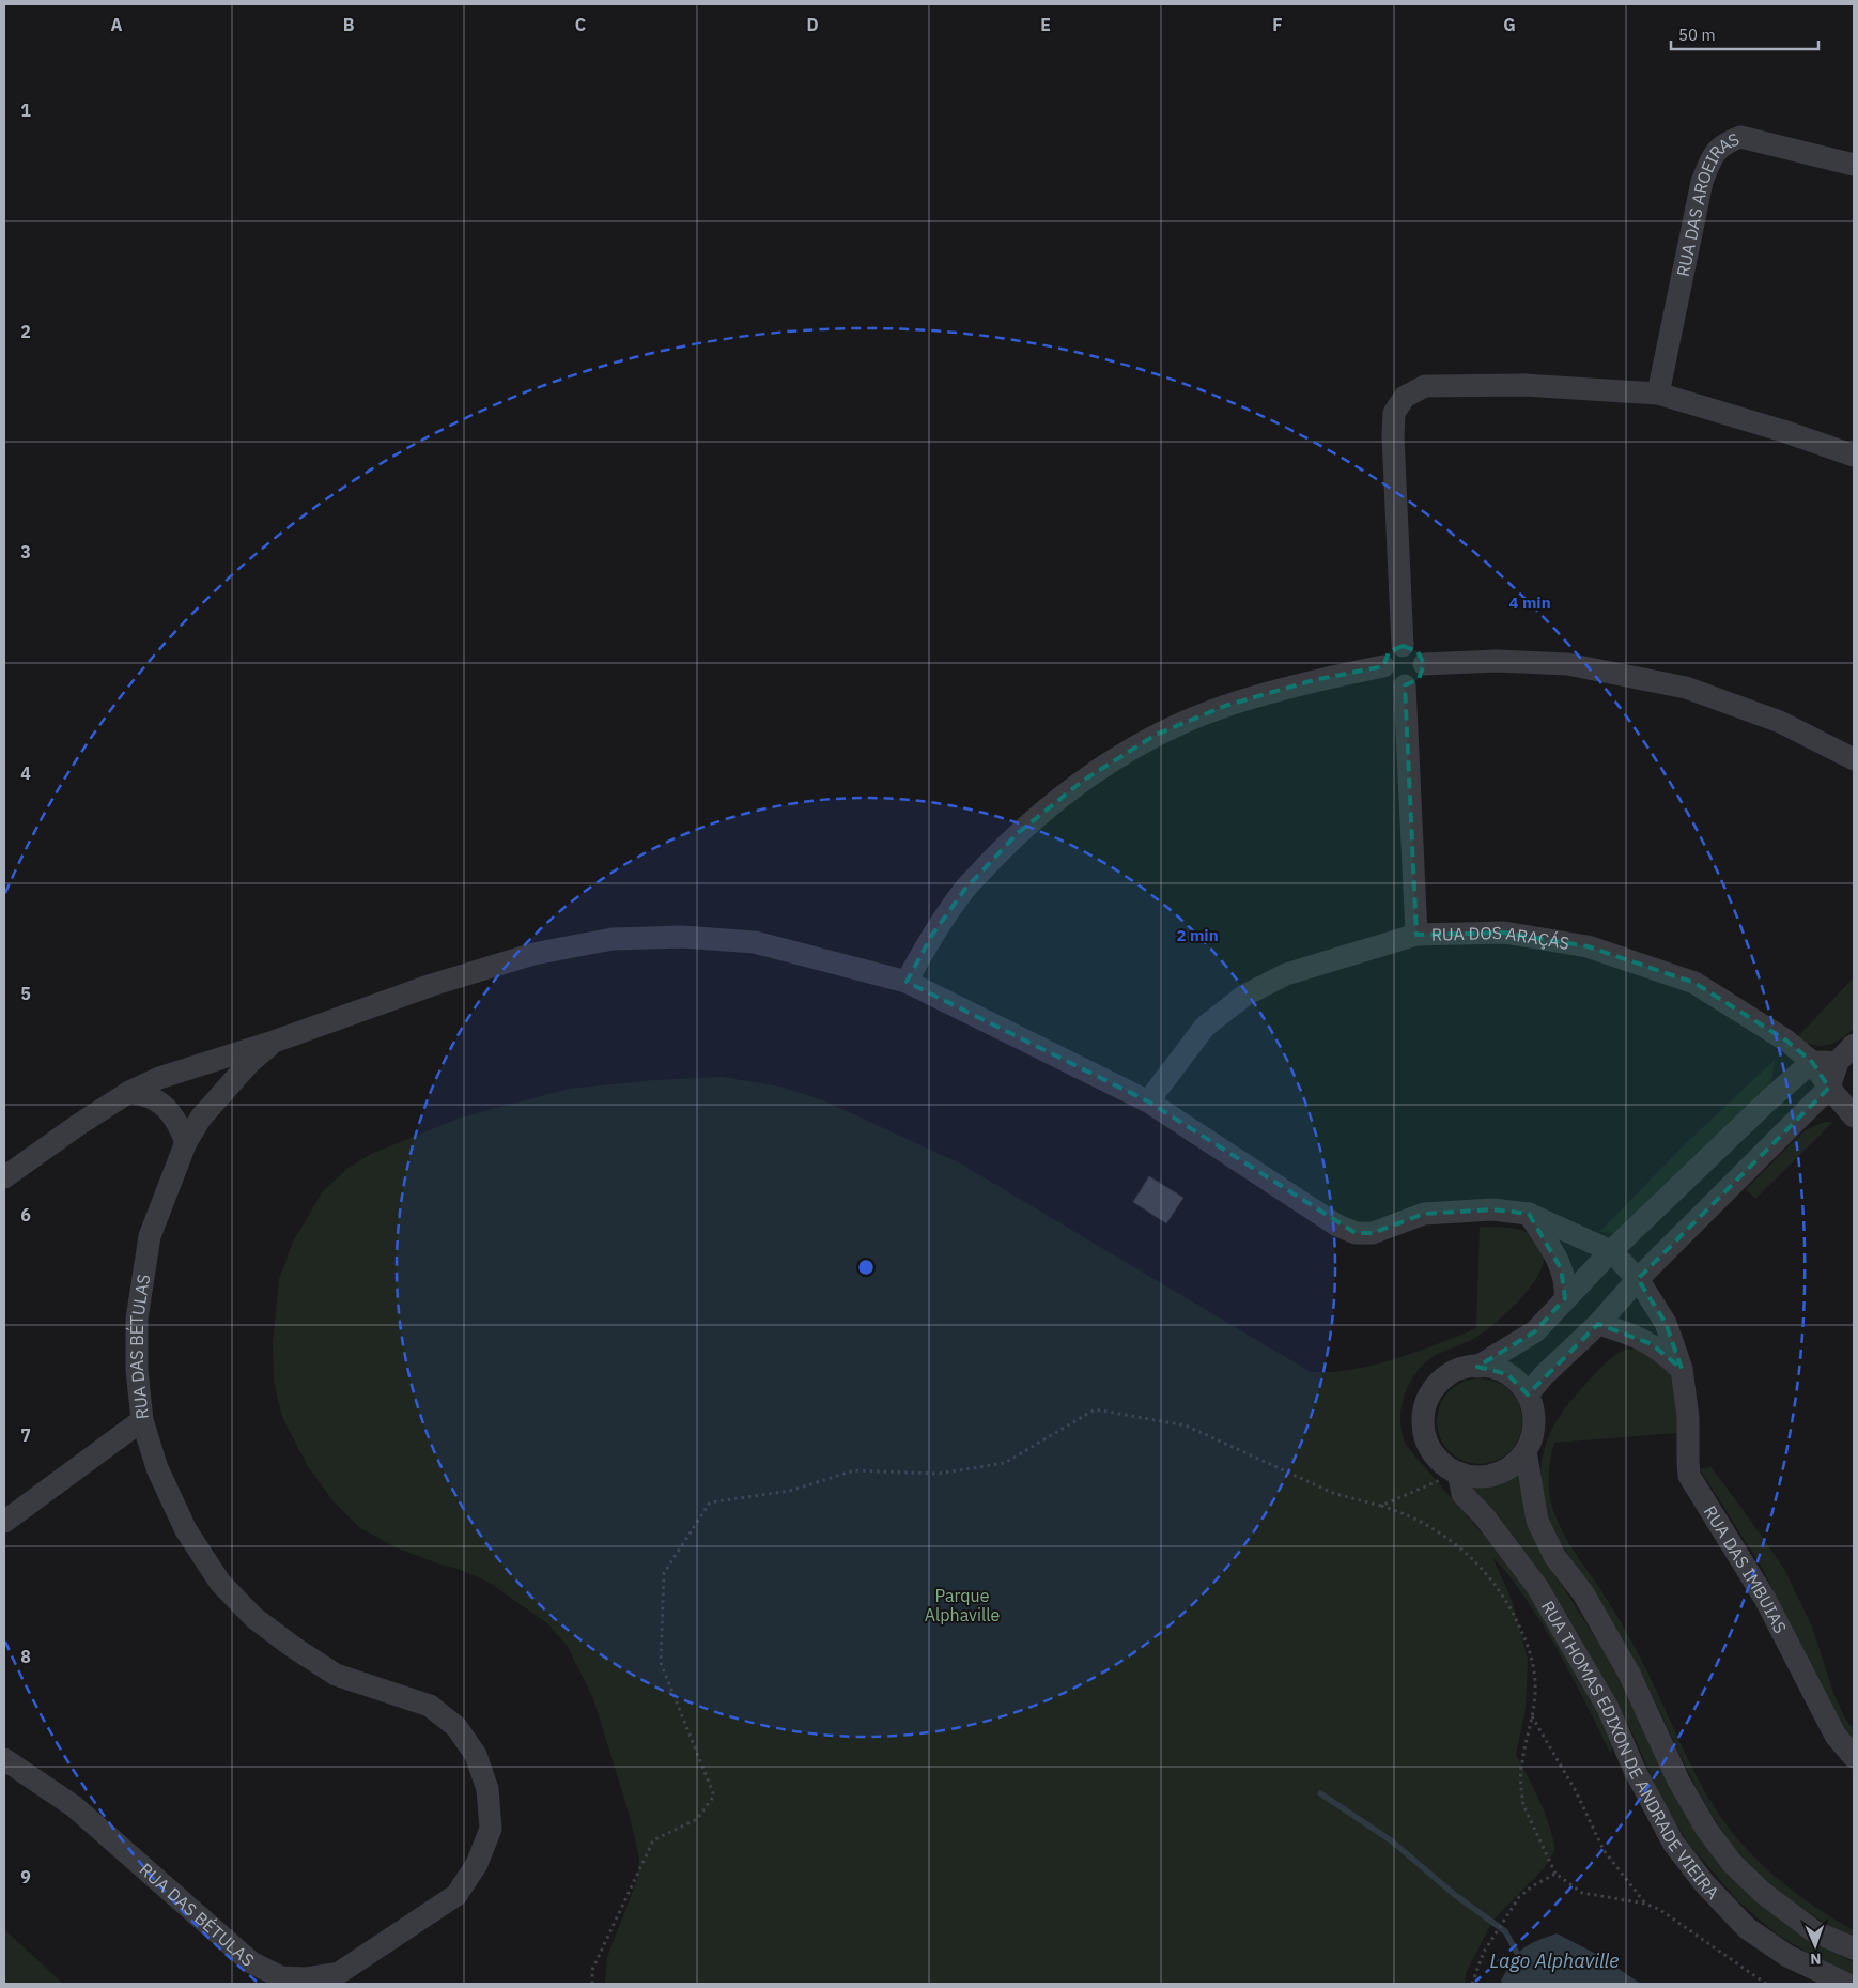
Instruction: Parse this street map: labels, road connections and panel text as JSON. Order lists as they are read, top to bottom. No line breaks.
{"streets":{"street":["RUA DAS AROEIRAS","RUA DOS ARAÇÁS","RUA DAS BÉTULAS","RUA DAS IMBUIAS","RUA THOMAS EDIXON DE ANDRADE VIEIRA"]},"water":["Lago Alphaville"],"parks":["Parque Alphaville"],"scale_bar":"50 m","north":"bottom","grid":{"columns":["A","B","C","D","E","F","G"],"rows":["1","2","3","4","5","6","7","8","9"]},"rings":["4 min","2 min"]}
